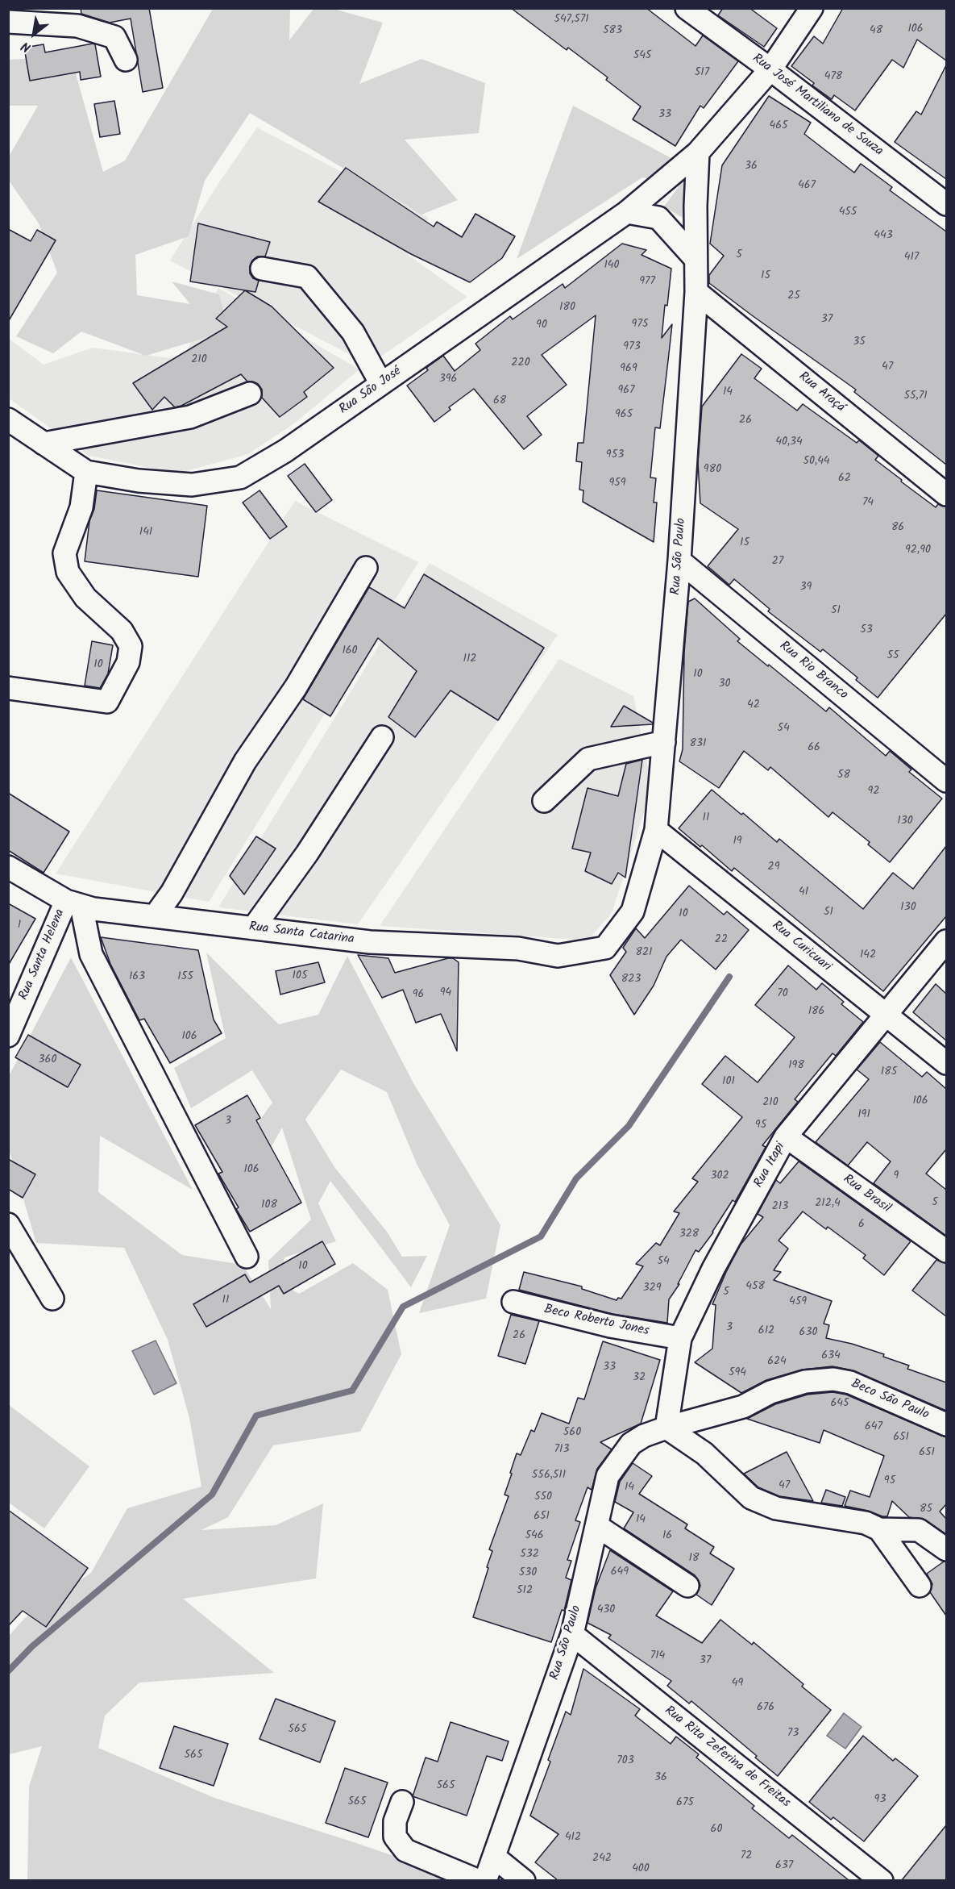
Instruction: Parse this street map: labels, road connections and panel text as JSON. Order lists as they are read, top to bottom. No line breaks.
{"streets":{"street":["Rua José Martiliano de Souza","Rua São José","Rua Araçá","Rua São Paulo","Rua Rio Branco","Rua Santa Catarina","Rua Curicuari","Rua Santa Helena","Rua Itapi","Rua Brasil","Beco Roberto Jones","Beco São Paulo","Rua Rita Zeferina de Freitas"]},"crossings":[["Rua José Martiliano de Souza","Rua São José"],["Rua São José","Rua São Paulo"],["Rua Araçá","Rua São Paulo"],["Rua São Paulo","Rua Rio Branco"],["Rua São Paulo","Rua Santa Catarina"],["Rua São Paulo","Rua Curicuari"],["Rua São Paulo","Rua Itapi"],["Rua São Paulo","Beco São Paulo"],["Rua São Paulo","Rua Rita Zeferina de Freitas"],["Rua Santa Catarina","Rua Santa Helena"],["Rua Curicuari","Rua Itapi"],["Rua Itapi","Rua Brasil"],["Rua Itapi","Beco Roberto Jones"],["Rua Itapi","Beco São Paulo"]],"house_numbers":["547,571","106","583","48","545","517","478","33","465","36","467","455","443","5","417","140","15","977","25","180","37","975","90","35","973","210","220","47","969","396","967","14","55,71","68","965","26","40,34","953","50,44","980","62","959","74","86","141","15","92,90","27","39","51","53","160","55","112","10","10","30","42","54","831","66","58","92","11","130","19","29","41","130","51","10","1","22","821","142","105","163","155","823","94","70","96","186","106","360","198","185","101","106","210","191","3","95","106","302","9","5","212,4","108","213","6","328","54","10","458","329","5","11","459","3","612","630","26","634","624","33","594","32","645","647","560","651","713","651","556,511","95","47","14","550","85","651","14","546","16","532","18","649","530","512","430","714","37","49","676","565","73","565","703","36","565","93","565","675","60","412","72","242","637","400"],"north":"bottom left"}
